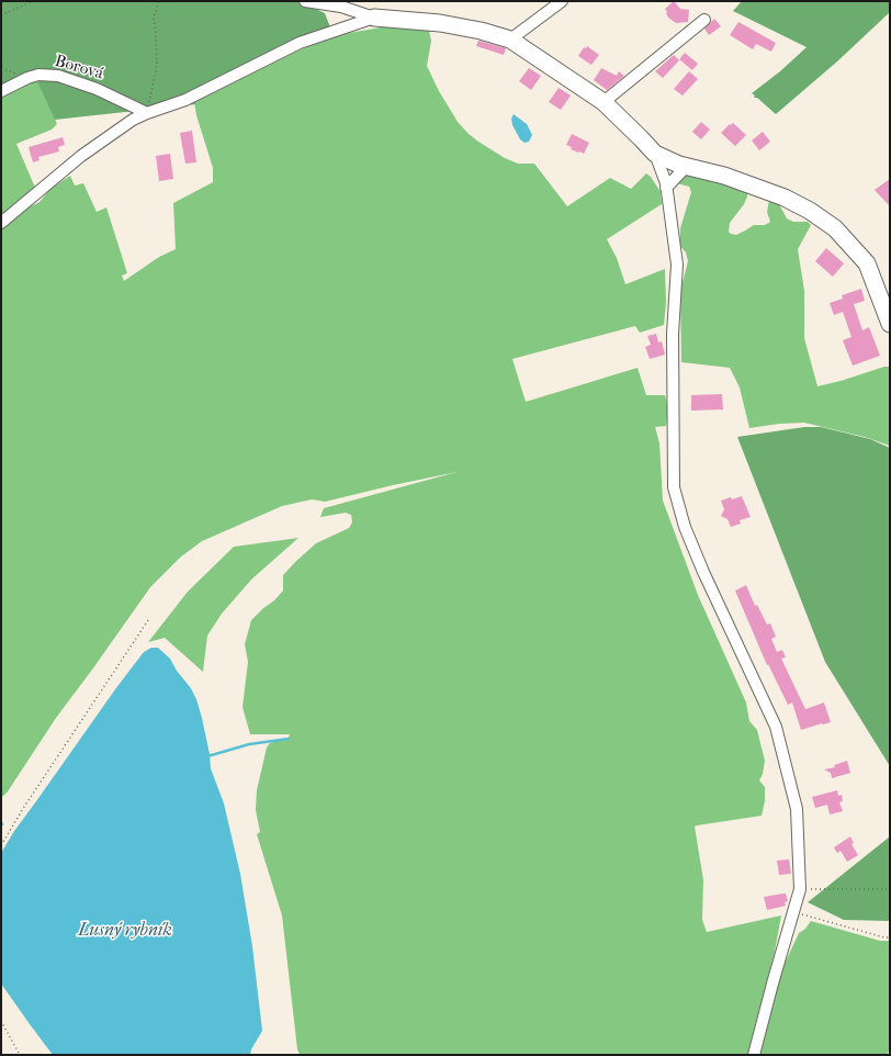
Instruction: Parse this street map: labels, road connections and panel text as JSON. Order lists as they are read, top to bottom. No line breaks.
{"streets":{"street":["Borová"]},"water":["Lusný rybník"]}
